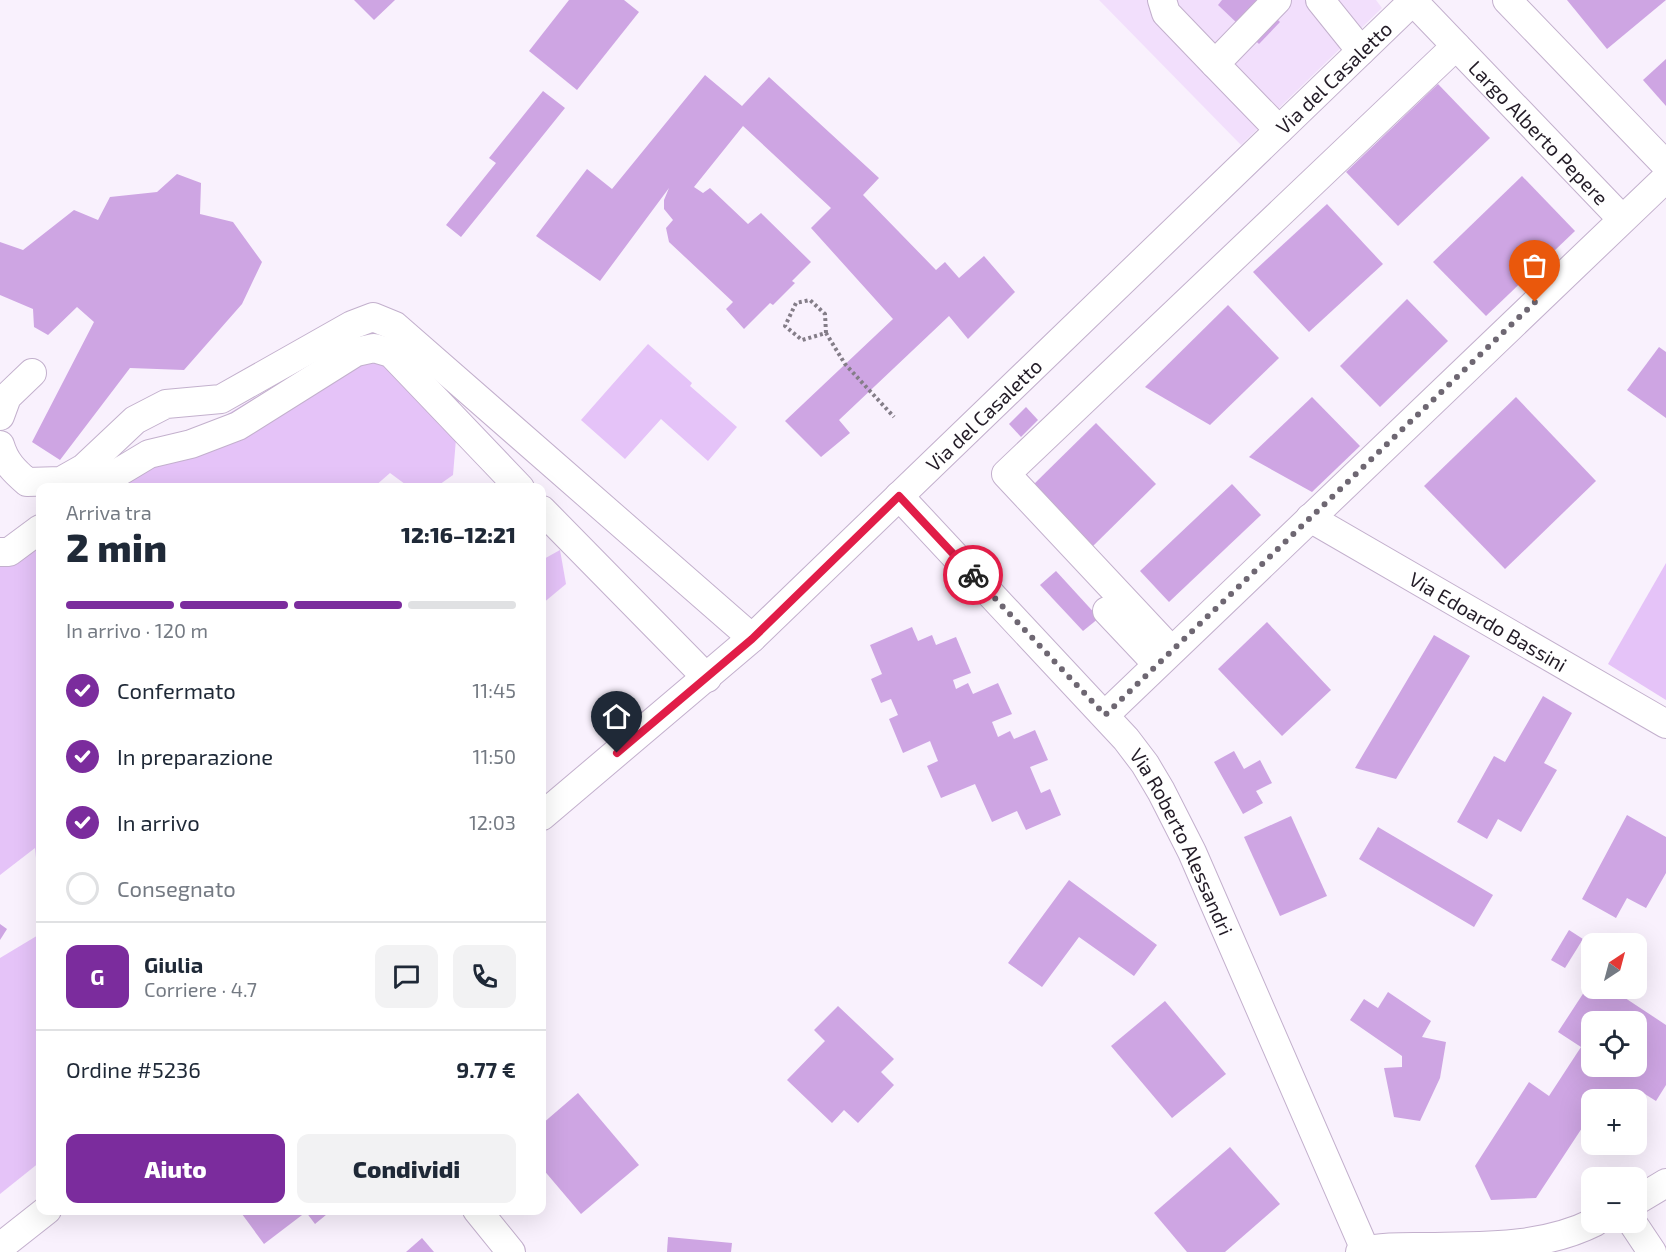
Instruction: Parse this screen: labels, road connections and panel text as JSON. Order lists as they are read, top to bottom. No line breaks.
{"streets":{"street":["Via del Casaletto","Largo Alberto Pepere","Via Edoardo Bassini","Via Roberto Alessandri"]},"crossings":[["Via del Casaletto","Largo Alberto Pepere"],["Via del Casaletto","Via Roberto Alessandri"]],"north":"top right","page":{"heading":["2 min","Arriva tra","12:16–12:21"],"panel":["Giulia","Corriere · 4.7","Ordine #5236","9.77 €"],"bar":"In arrivo · 120 m","list":[["Confermato","11:45"],["In preparazione","11:50"],["In arrivo","12:03"],"Consegnato"],"map_buttons":["+","−"],"round":"G","buttons":["Aiuto","Condividi"]}}
